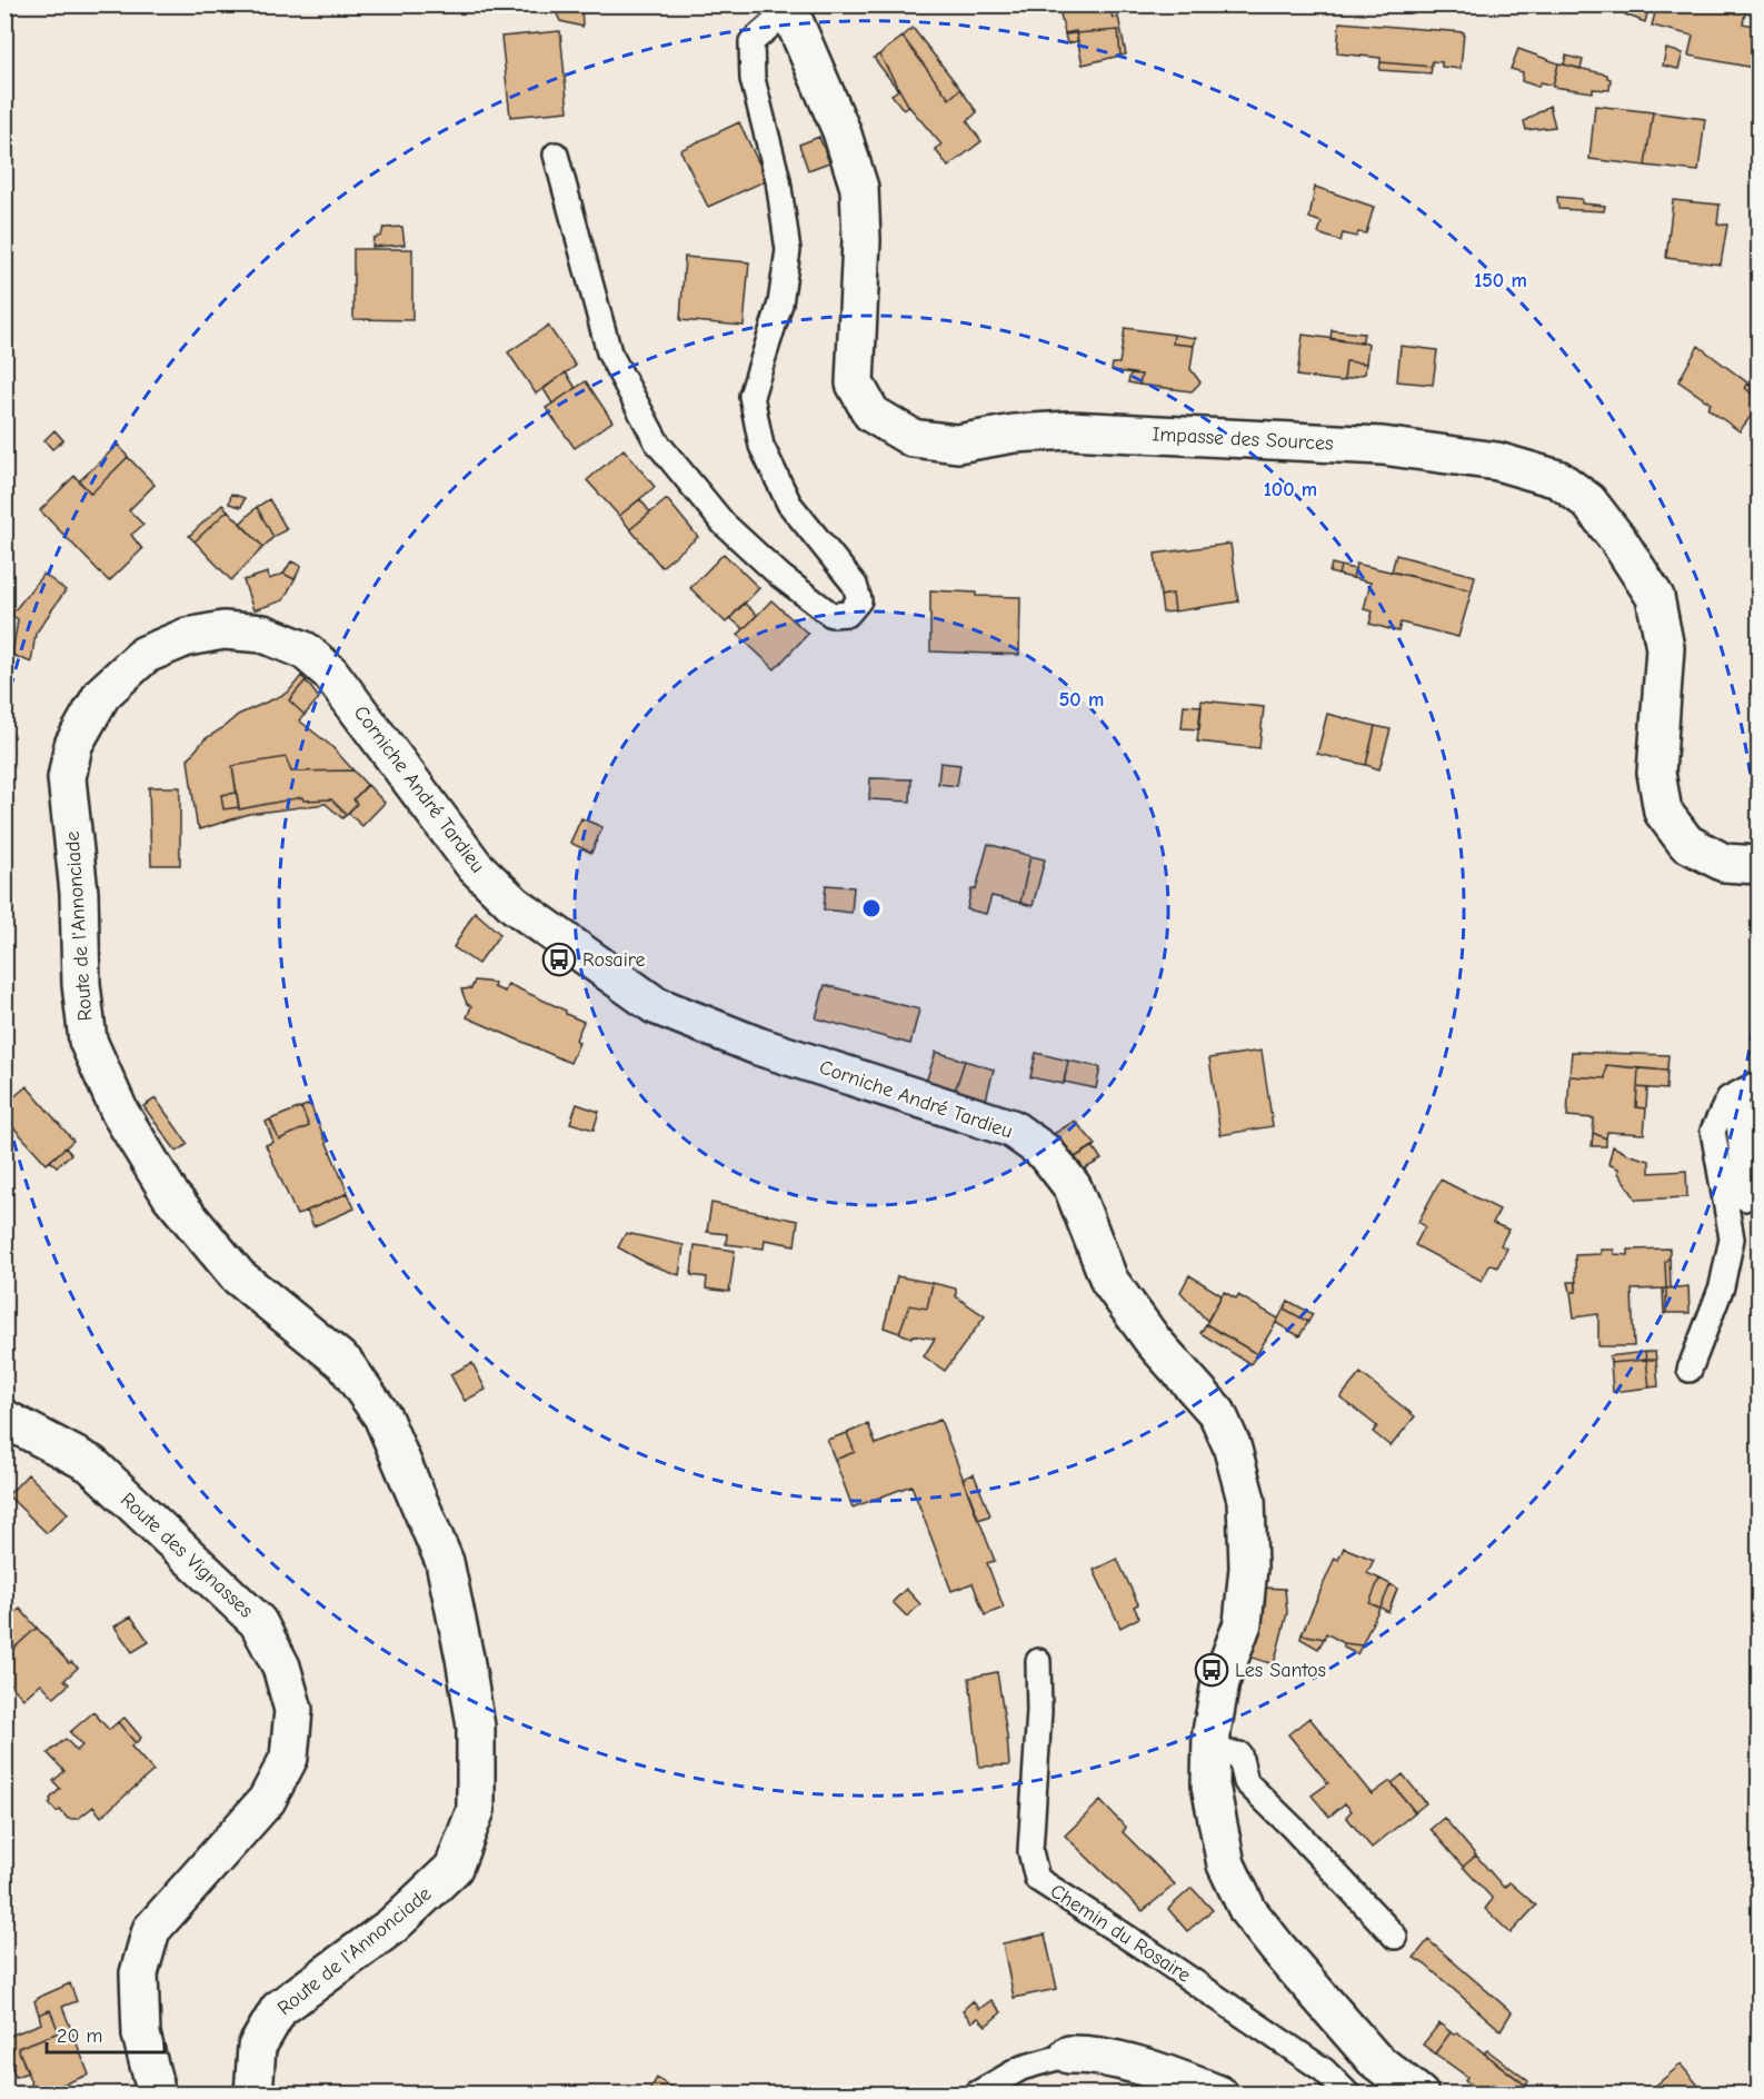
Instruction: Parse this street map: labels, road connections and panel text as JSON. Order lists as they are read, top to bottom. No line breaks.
{"streets":{"street":["Impasse des Sources","Corniche André Tardieu","Route de l'Annonciade","Route des Vignasses"],"lane":["Chemin du Rosaire"]},"crossings":[["Corniche André Tardieu","Route de l'Annonciade"]],"places":{"bus stop":["Rosaire","Les Santos"]},"scale_bar":"20 m","rings":["150 m","100 m","50 m"]}
